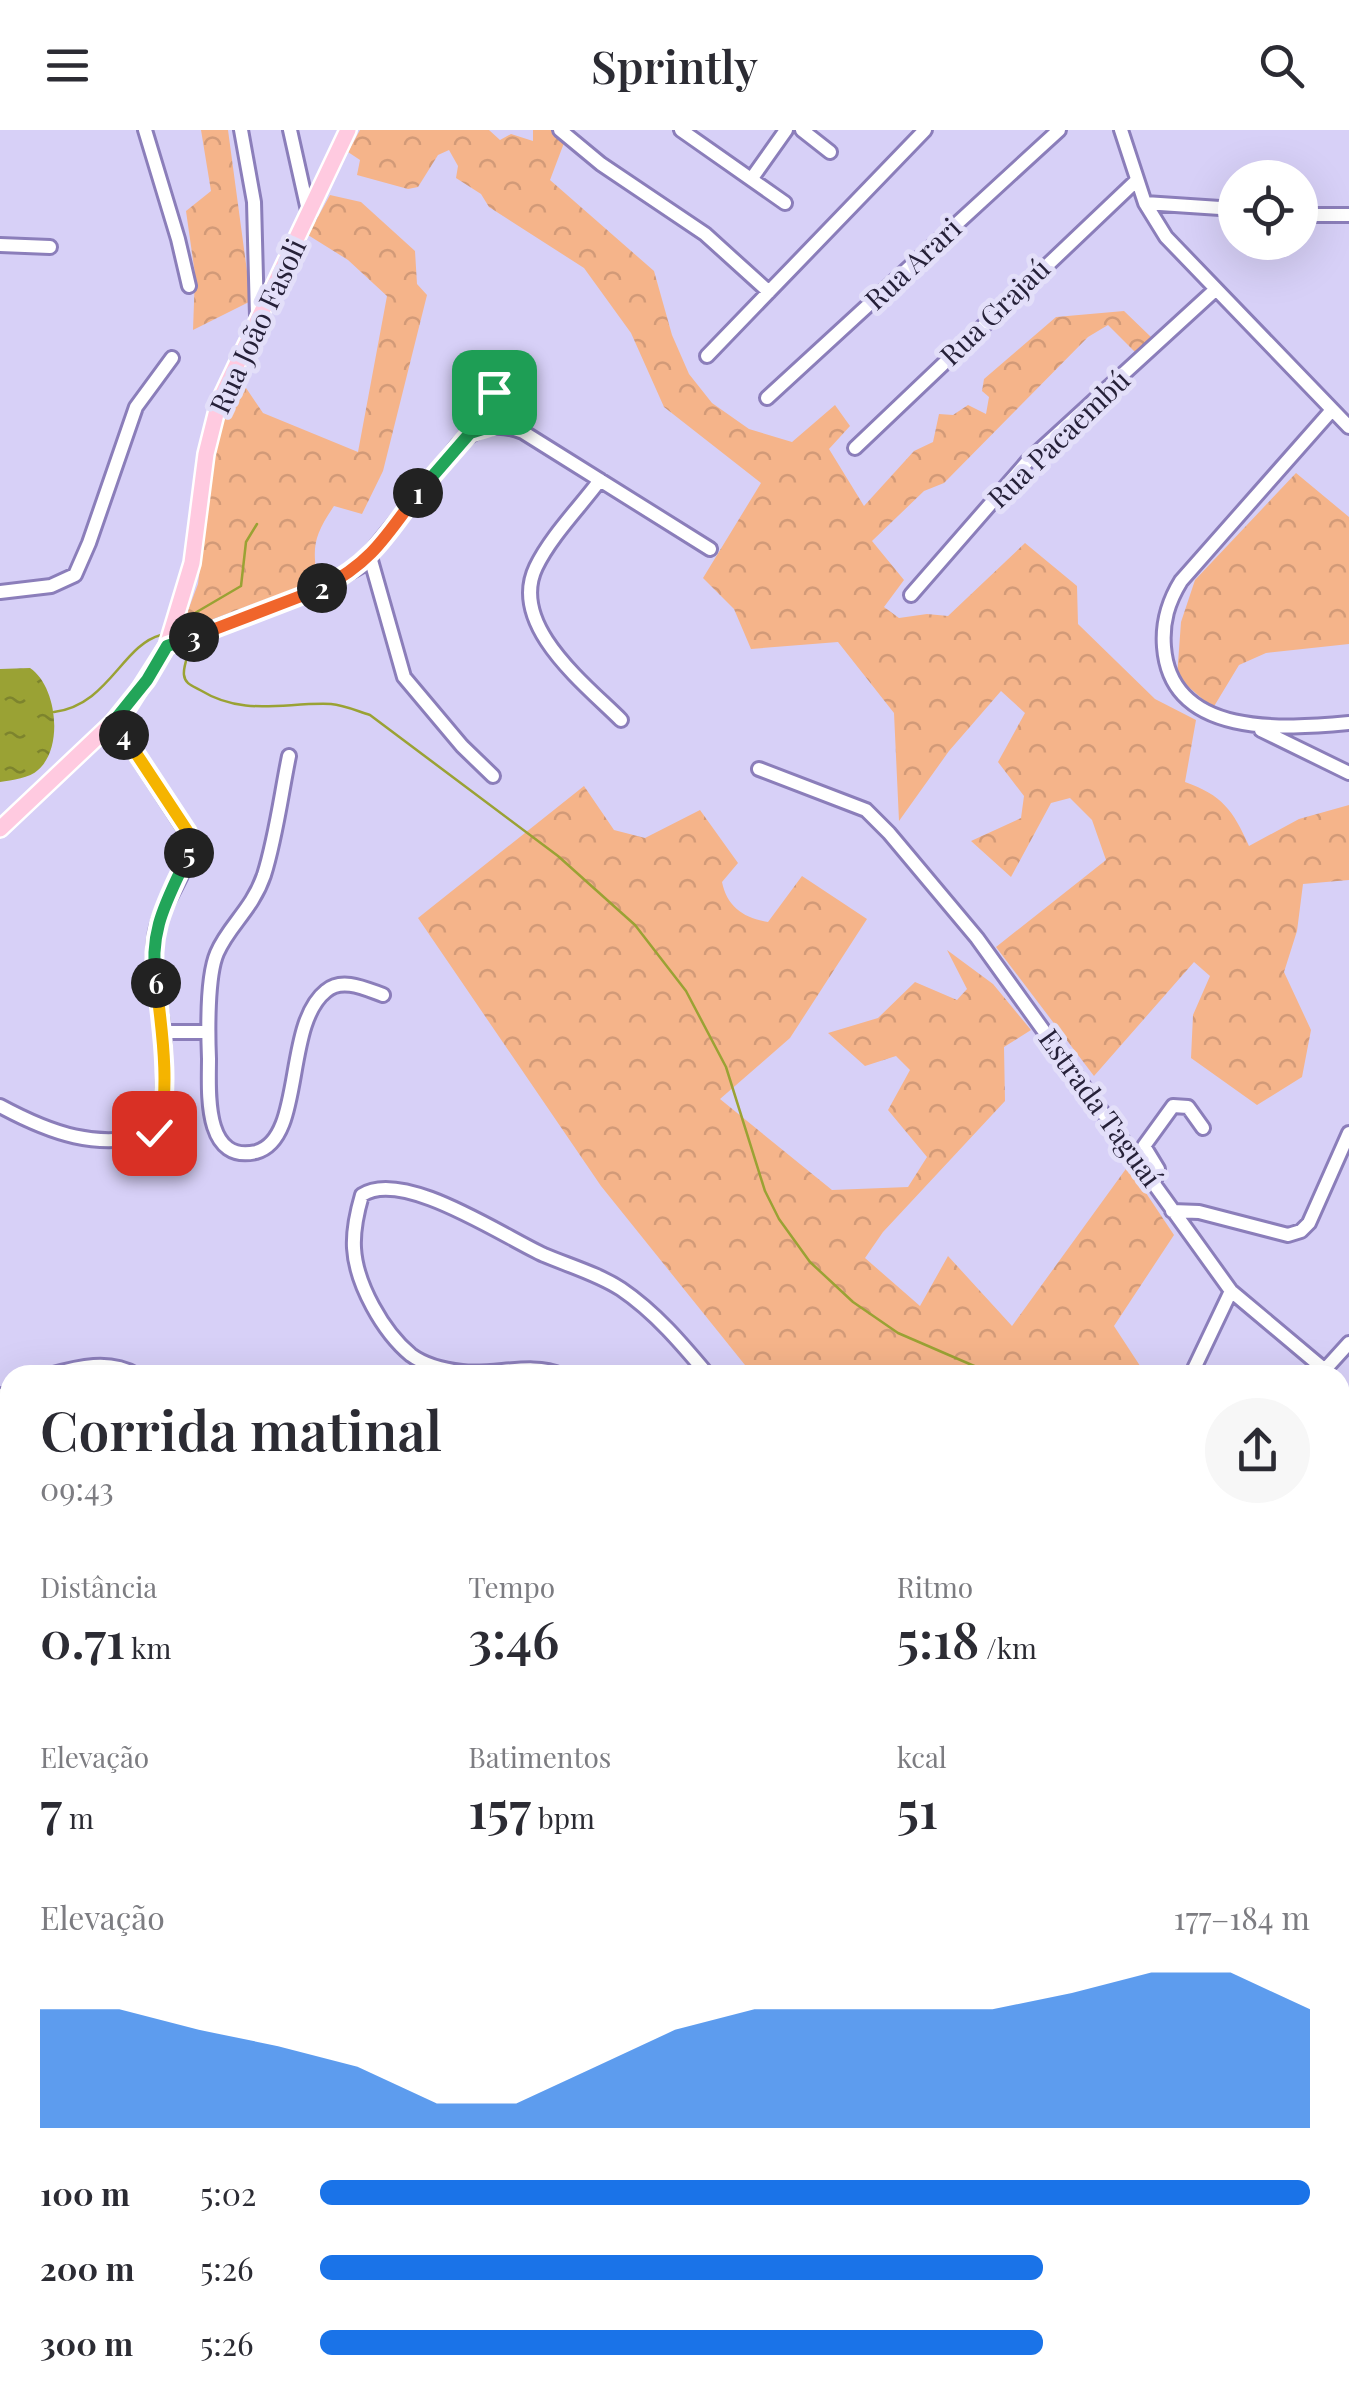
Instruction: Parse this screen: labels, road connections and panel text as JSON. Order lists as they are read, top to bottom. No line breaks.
{"streets":{"main road":["Rua João Fasoli"],"street":["Rua Arari","Rua Grajaú","Rua Pacaembú","Estrada Taguaí"]},"page":{"header":"Sprintly","pins":["1","2","3","4","5","6"],"heading":["Corrida matinal","09:43"],"stats":[["Distância","0.71 km"],["Tempo","3:46"],["Ritmo","5:18 /km"],["Elevação","7 m"],["Batimentos","157 bpm"],["kcal","51"]],"chart":["Elevação","177–184 m"],"list":[{"name":"100 m","note":"5:02"},{"name":"200 m","note":"5:26"},{"name":"300 m","note":"5:26"}]}}
